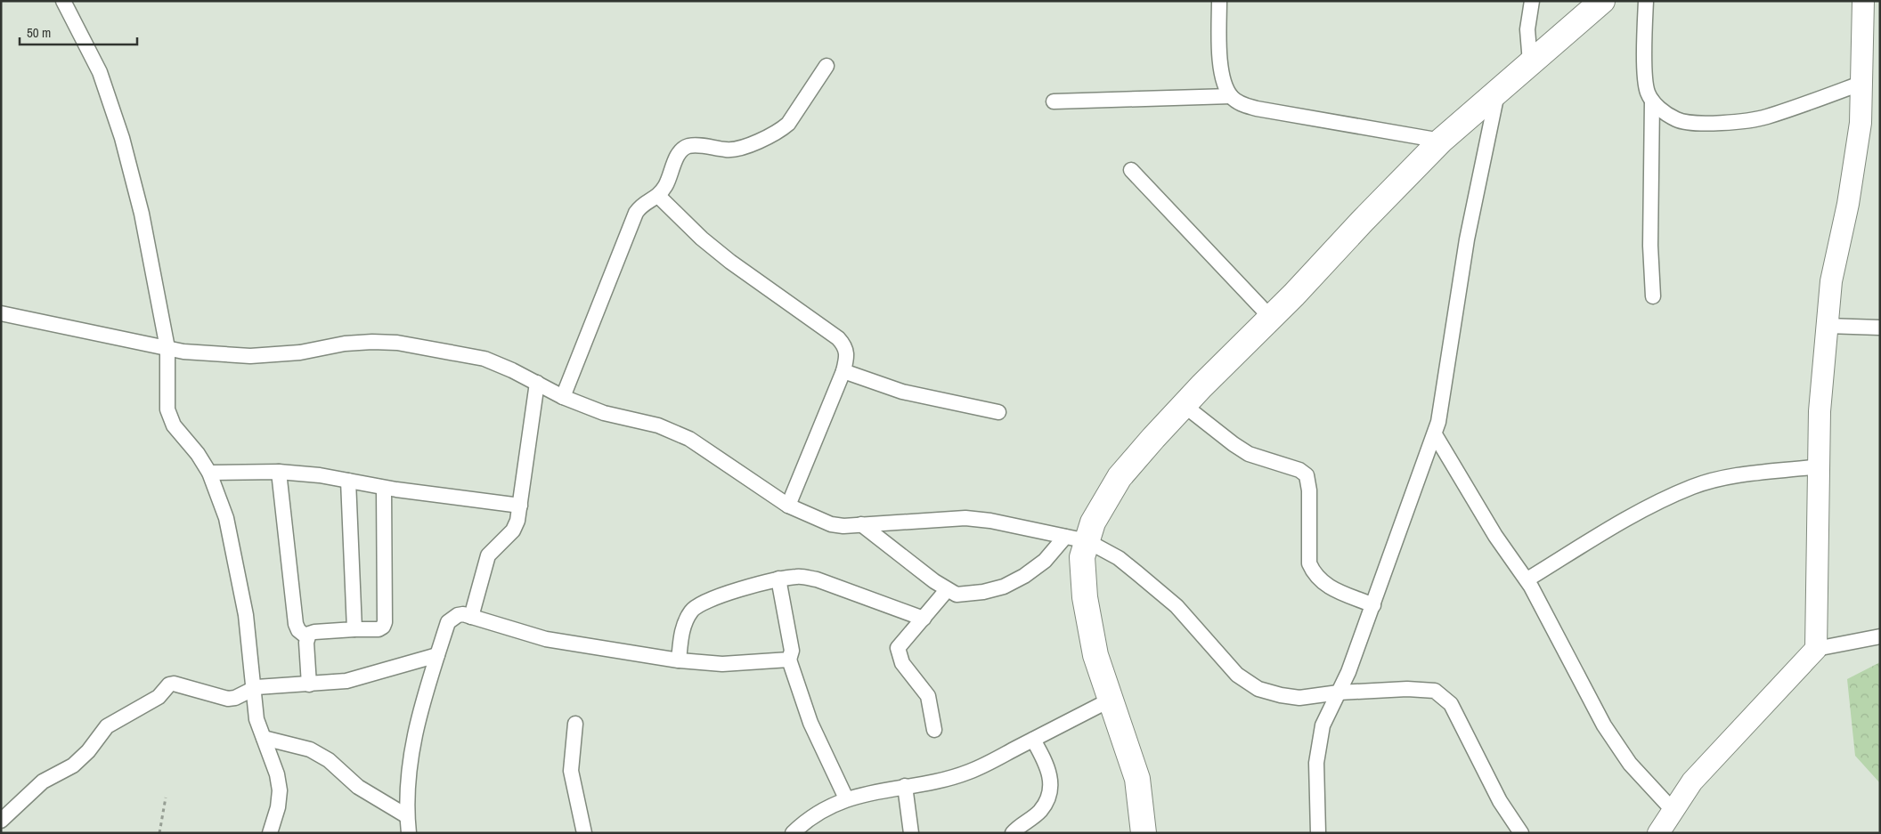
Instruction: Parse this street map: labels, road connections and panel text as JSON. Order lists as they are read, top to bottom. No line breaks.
{"scale_bar":"50 m"}
